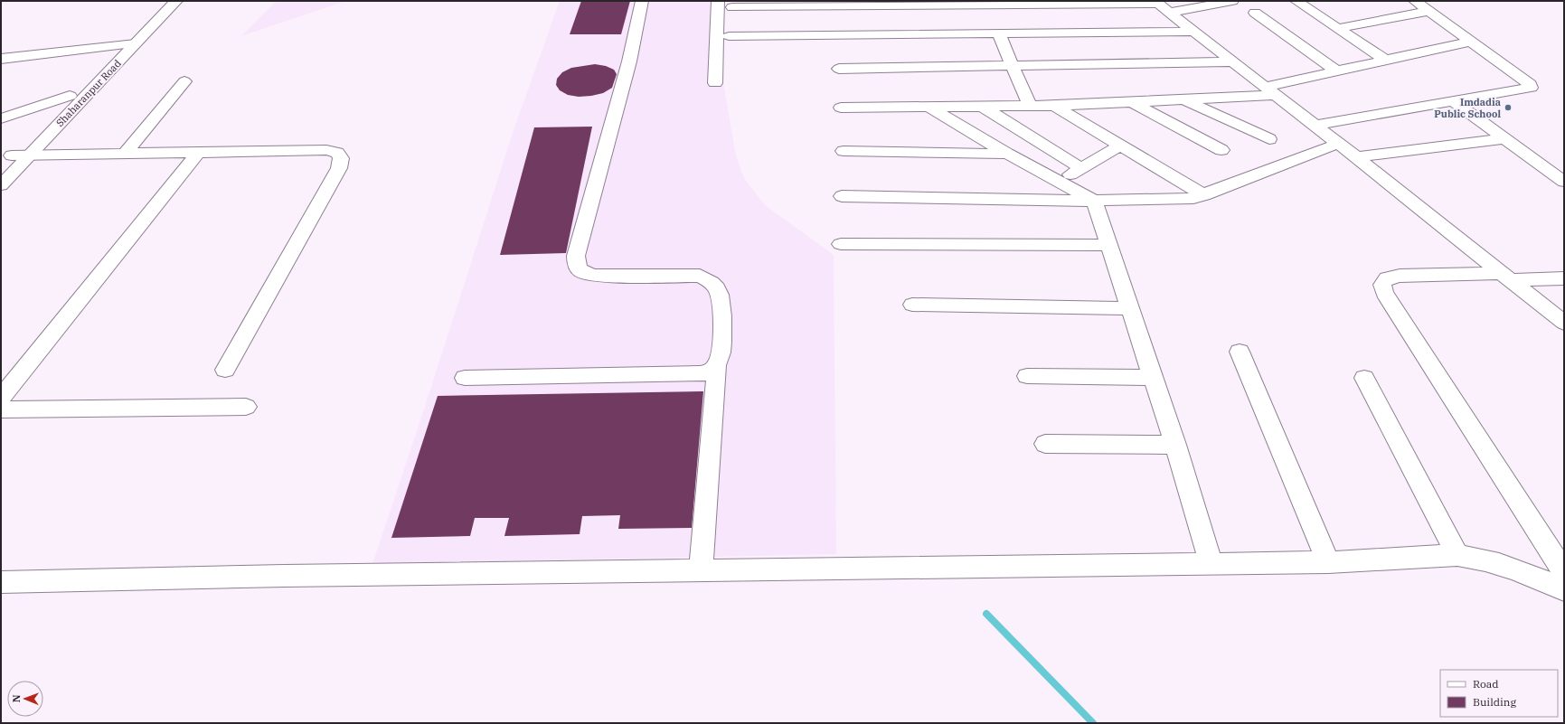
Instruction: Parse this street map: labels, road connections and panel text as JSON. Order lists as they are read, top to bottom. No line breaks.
{"streets":{"street":["Shaharanpur Road"]},"places":["Imdadia Public School"],"legend":["Road","Building"],"north":"left"}
